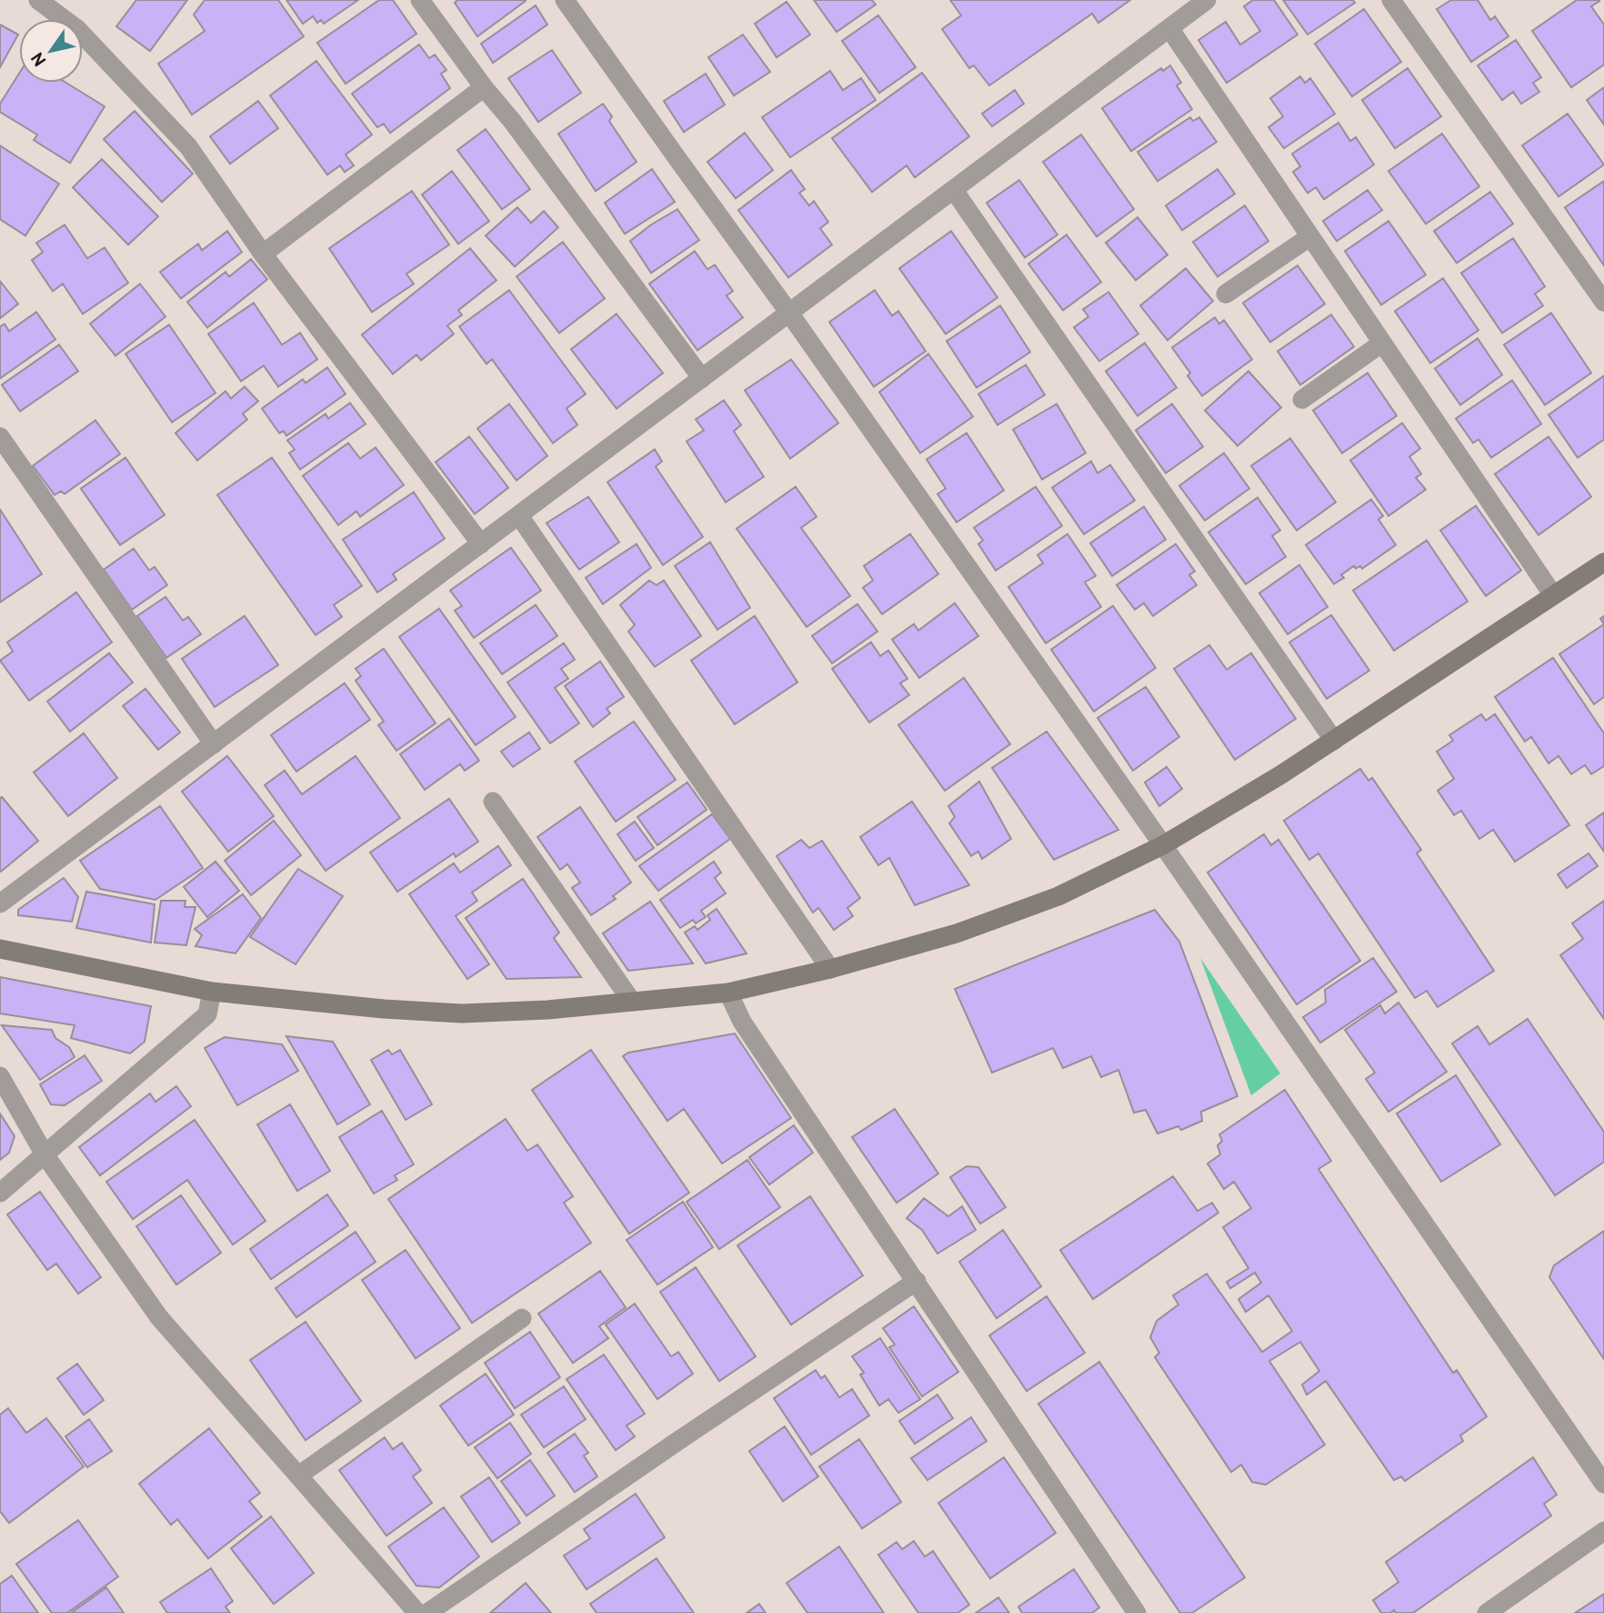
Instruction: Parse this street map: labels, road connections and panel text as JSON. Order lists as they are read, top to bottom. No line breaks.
{"north":"bottom left"}
